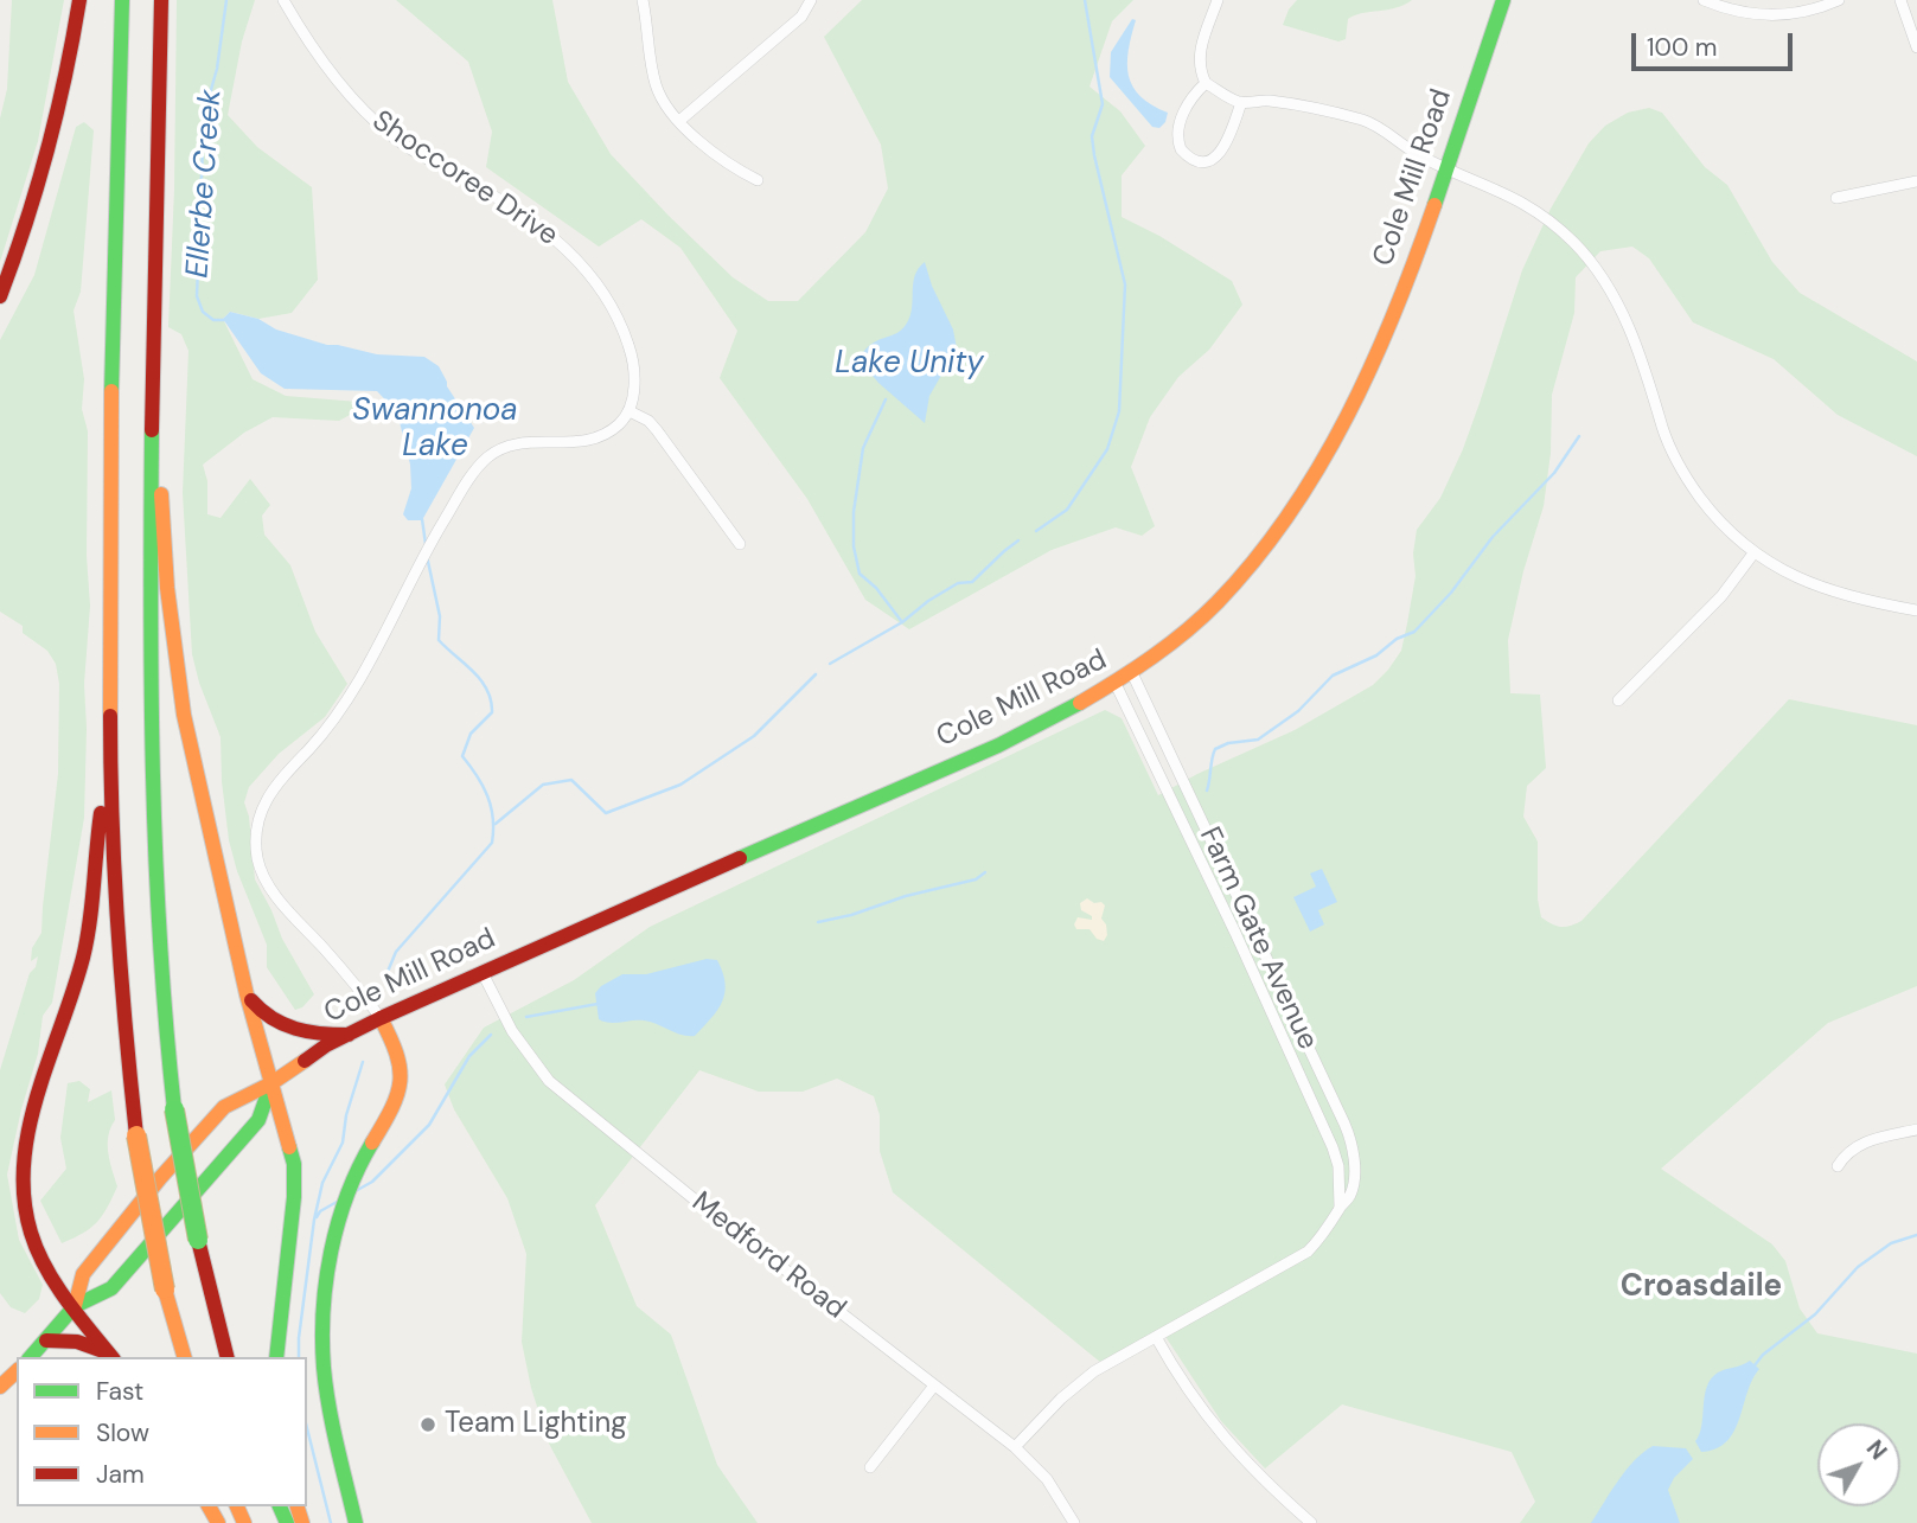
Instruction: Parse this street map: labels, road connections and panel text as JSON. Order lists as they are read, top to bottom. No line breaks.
{"streets":{"main road":["Cole Mill Road"],"street":["Shoccoree Drive","Farm Gate Avenue","Medford Road"]},"crossings":[["Cole Mill Road","Farm Gate Avenue"],["Cole Mill Road","Medford Road"],["Farm Gate Avenue","Medford Road"]],"districts":["Croasdaile"],"water":["Ellerbe Creek","Lake Unity","Swannonoa Lake"],"places":["Team Lighting"],"legend":["Fast","Slow","Jam"],"scale_bar":"100 m","north":"top right"}
